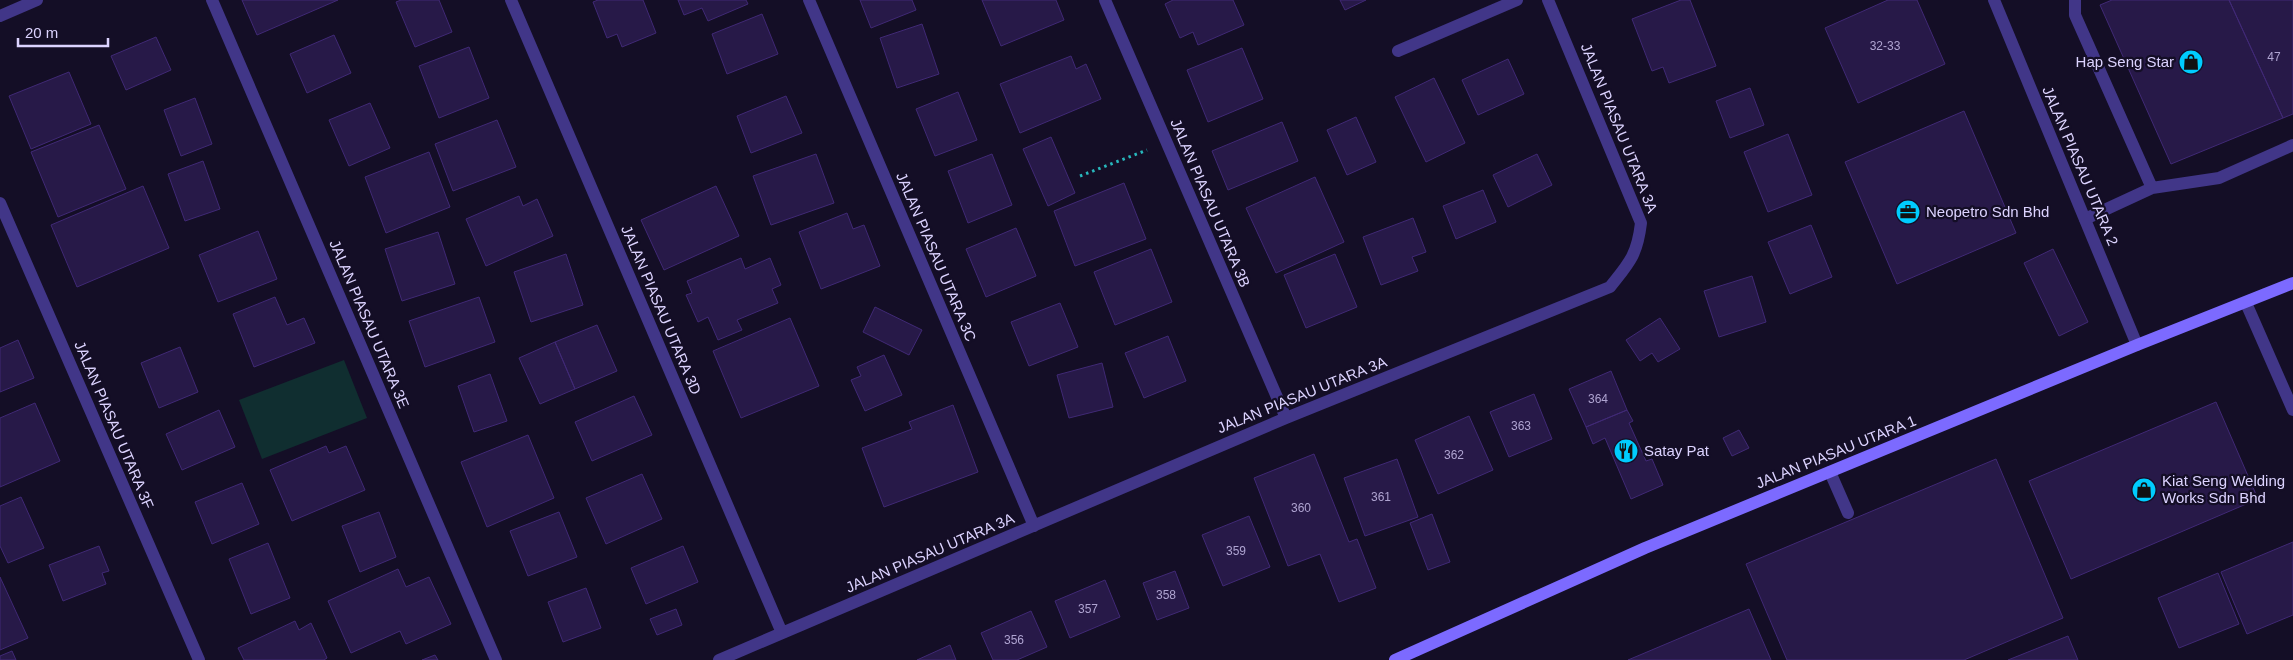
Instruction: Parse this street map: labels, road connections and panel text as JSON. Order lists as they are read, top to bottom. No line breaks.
{"streets":{"street":["JALAN PIASAU UTARA 3A","JALAN PIASAU UTARA 2","JALAN PIASAU UTARA 3B","JALAN PIASAU UTARA 3C","JALAN PIASAU UTARA 3D","JALAN PIASAU UTARA 3E","JALAN PIASAU UTARA 3F","JALAN PIASAU UTARA 1"]},"crossings":[["JALAN PIASAU UTARA 3A","JALAN PIASAU UTARA 3B"],["JALAN PIASAU UTARA 3A","JALAN PIASAU UTARA 3C"],["JALAN PIASAU UTARA 3A","JALAN PIASAU UTARA 3D"],["JALAN PIASAU UTARA 2","JALAN PIASAU UTARA 1"]],"places":{"shop":["Hap Seng Star","Kiat Seng Welding Works Sdn Bhd"],"office":["Neopetro Sdn Bhd"],"restaurant":["Satay Pat"]},"house_numbers":["32-33","47","364","363","362","361","360","359","358","357","356"],"scale_bar":"20 m"}
